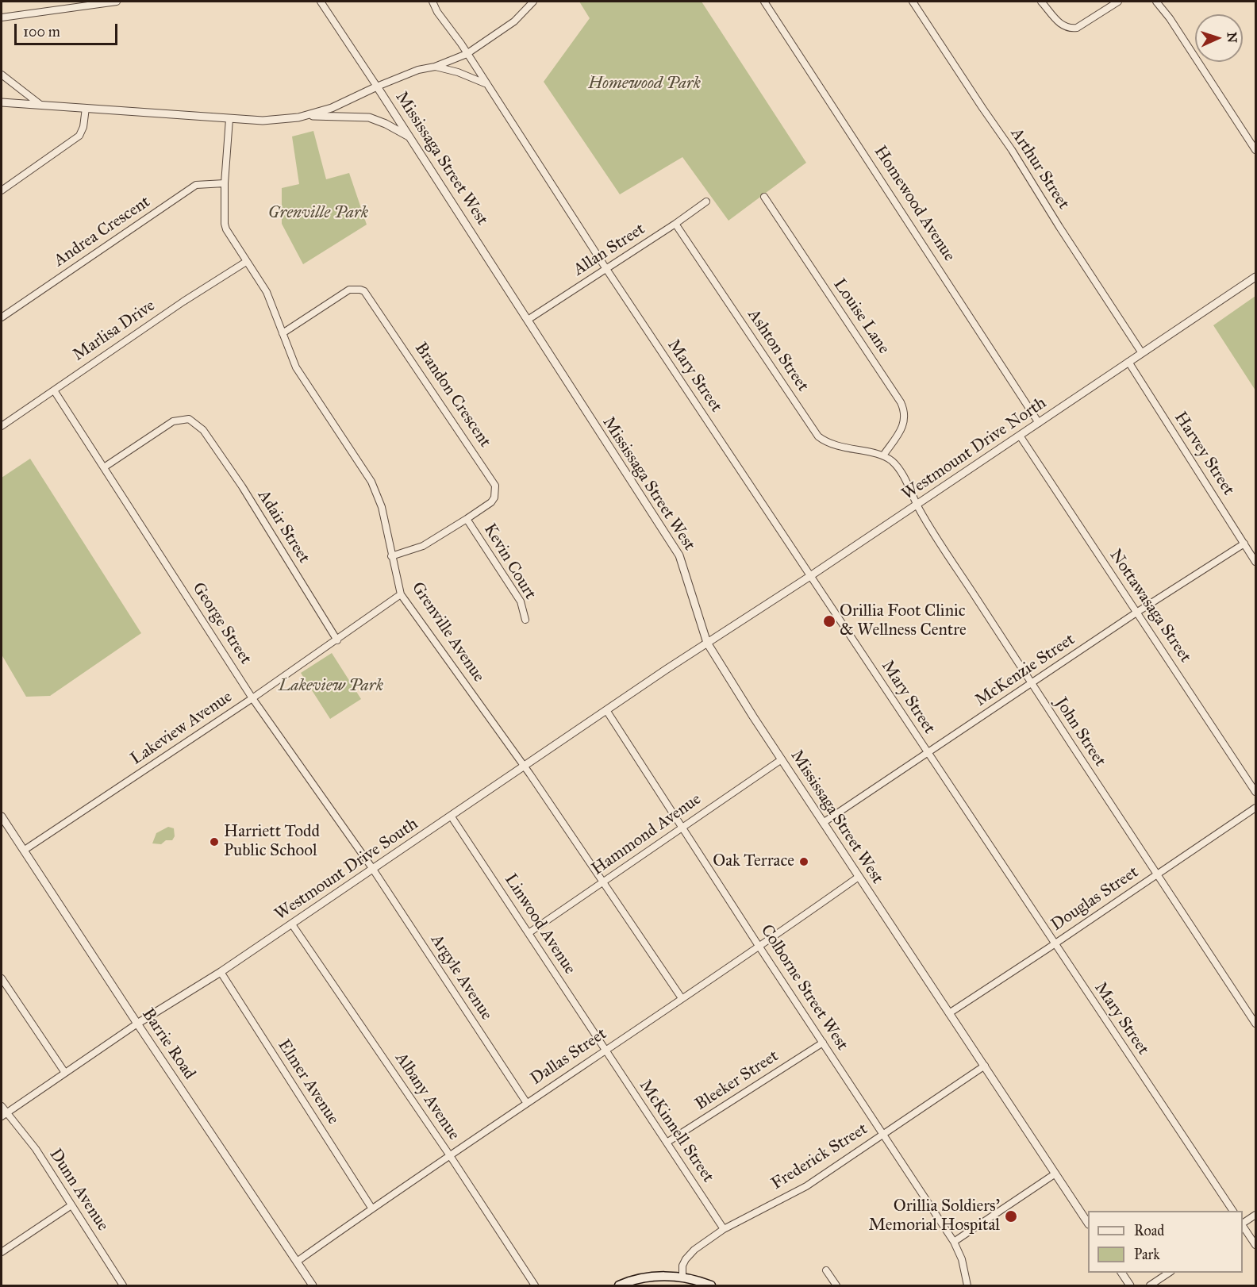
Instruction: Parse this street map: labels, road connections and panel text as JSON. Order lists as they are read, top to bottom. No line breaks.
{"streets":{"street":["Mississaga Street West","Arthur Street","Homewood Avenue","Andrea Crescent","Allan Street","Louise Lane","Marlisa Drive","Ashton Street","Mary Street","Brandon Crescent","Westmount Drive North","Harvey Street","Adair Street","Kevin Court","Nottawasaga Street","George Street","Grenville Avenue","McKenzie Street","Lakeview Avenue","John Street","Hammond Avenue","Westmount Drive South","Douglas Street","Linwood Avenue","Argyle Avenue","Colborne Street West","Barrie Road","Dallas Street","Bleeker Street","Elmer Avenue","Albany Avenue","McKinnell Street","Frederick Street","Dunn Avenue"]},"crossings":[["Mississaga Street West","Allan Street"],["Mississaga Street West","Westmount Drive North"],["Mississaga Street West","Grenville Avenue"],["Mississaga Street West","McKenzie Street"],["Mississaga Street West","Hammond Avenue"],["Mississaga Street West","Westmount Drive South"],["Mississaga Street West","Douglas Street"],["Mississaga Street West","Dallas Street"],["Mississaga Street West","Frederick Street"],["Arthur Street","Westmount Drive North"],["Homewood Avenue","Westmount Drive North"],["Andrea Crescent","Grenville Avenue"],["Allan Street","Ashton Street"],["Allan Street","Mary Street"],["Louise Lane","Ashton Street"],["Louise Lane","John Street"],["Marlisa Drive","George Street"],["Marlisa Drive","Grenville Avenue"],["Ashton Street","John Street"],["Mary Street","Westmount Drive North"],["Mary Street","McKenzie Street"],["Mary Street","Douglas Street"],["Brandon Crescent","Kevin Court"],["Brandon Crescent","Grenville Avenue"],["Westmount Drive North","Harvey Street"],["Westmount Drive North","Nottawasaga Street"],["Westmount Drive North","John Street"],["Westmount Drive North","Westmount Drive South"],["Harvey Street","McKenzie Street"],["Adair Street","George Street"],["Adair Street","Lakeview Avenue"],["Nottawasaga Street","McKenzie Street"],["George Street","Lakeview Avenue"],["George Street","Westmount Drive South"],["George Street","Argyle Avenue"],["Grenville Avenue","Lakeview Avenue"],["Grenville Avenue","Hammond Avenue"],["Grenville Avenue","Westmount Drive South"],["Grenville Avenue","Dallas Street"],["McKenzie Street","John Street"],["Lakeview Avenue","Barrie Road"],["John Street","Douglas Street"],["Hammond Avenue","Linwood Avenue"],["Hammond Avenue","Colborne Street West"],["Westmount Drive South","Linwood Avenue"],["Westmount Drive South","Argyle Avenue"],["Westmount Drive South","Colborne Street West"],["Westmount Drive South","Barrie Road"],["Westmount Drive South","Elmer Avenue"],["Westmount Drive South","Albany Avenue"],["Westmount Drive South","Dunn Avenue"],["Linwood Avenue","Dallas Street"],["Linwood Avenue","McKinnell Street"],["Argyle Avenue","Dallas Street"],["Colborne Street West","Dallas Street"],["Colborne Street West","Bleeker Street"],["Colborne Street West","Frederick Street"],["Barrie Road","Dallas Street"],["Dallas Street","Elmer Avenue"],["Dallas Street","Albany Avenue"],["Dallas Street","McKinnell Street"],["Bleeker Street","McKinnell Street"],["McKinnell Street","Frederick Street"]],"parks":["Homewood Park","Grenville Park","Lakeview Park"],"places":["Orillia Foot Clinic & Wellness Centre","Harriett Todd Public School","Oak Terrace","Orillia Soldiers' Memorial Hospital"],"legend":["Road","Park"],"scale_bar":"100 m","north":"right"}
